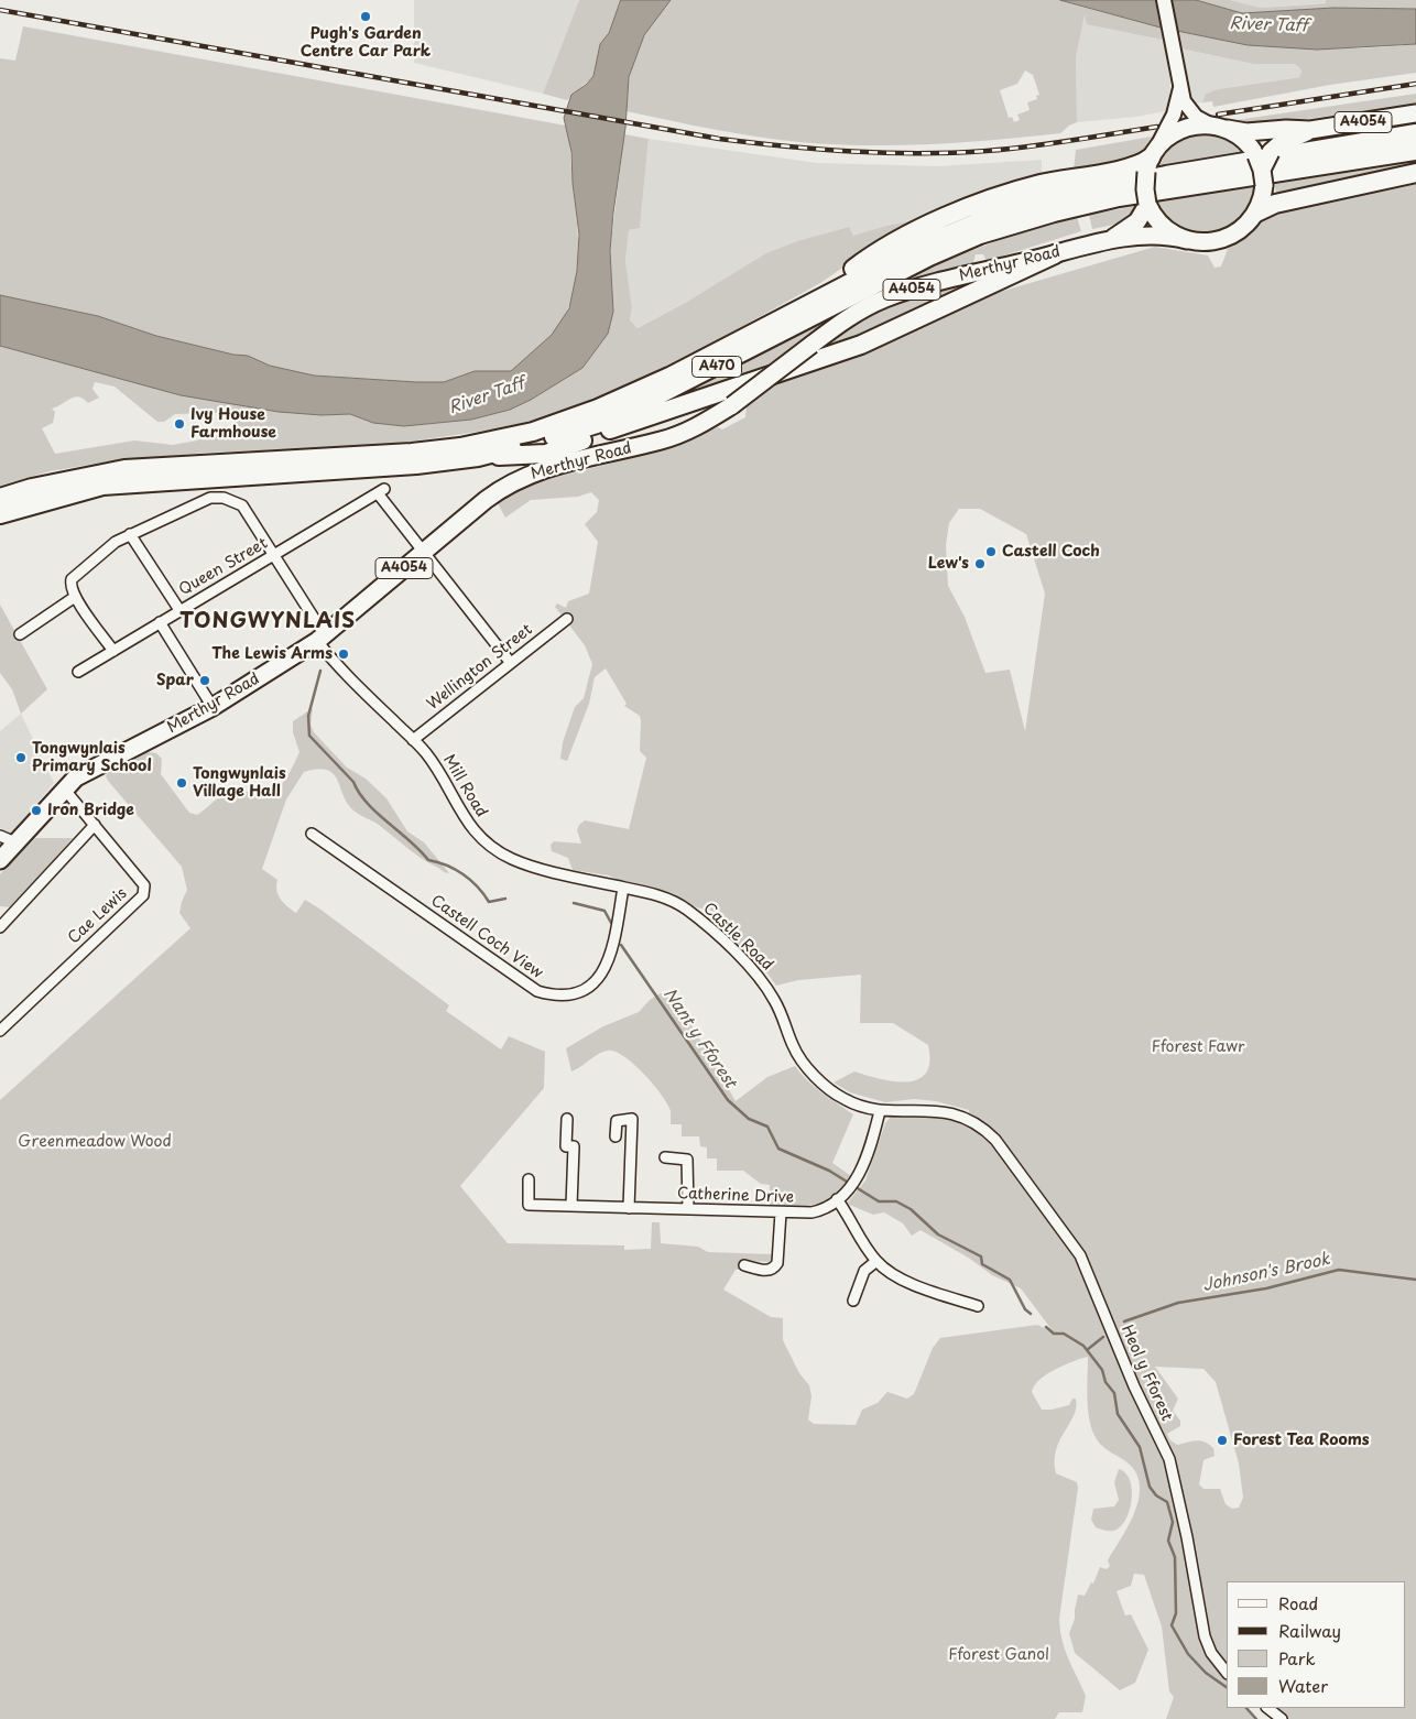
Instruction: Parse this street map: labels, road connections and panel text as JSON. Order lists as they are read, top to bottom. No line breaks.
{"streets":{"highway":["A470"],"main road":["A4054","Merthyr Road"],"street":["Queen Street","Wellington Street","Mill Road","Cae Lewis","Castell Coch View","Castle Road","Catherine Drive","Heol y Fforest"]},"crossings":[["A4054","Merthyr Road"],["Merthyr Road","Queen Street"],["Merthyr Road","Mill Road"],["Merthyr Road","Cae Lewis"],["Queen Street","Mill Road"],["Wellington Street","Mill Road"],["Mill Road","Castell Coch View"],["Mill Road","Castle Road"],["Castell Coch View","Castle Road"],["Castle Road","Catherine Drive"],["Castle Road","Heol y Fforest"]],"districts":["TONGWYNLAIS"],"water":["River Taff","Nant y Fforest","Johnson's Brook"],"parks":["Fforest Fawr","Greenmeadow Wood","Fforest Ganol"],"places":["Pugh's Garden Centre Car Park","Ivy House Farmhouse","Castell Coch","Lew's","The Lewis Arms","Spar","Tongwynlais Primary School","Tongwynlais Village Hall","Iron Bridge","Forest Tea Rooms"],"legend":["Road","Railway","Park","Water"]}
